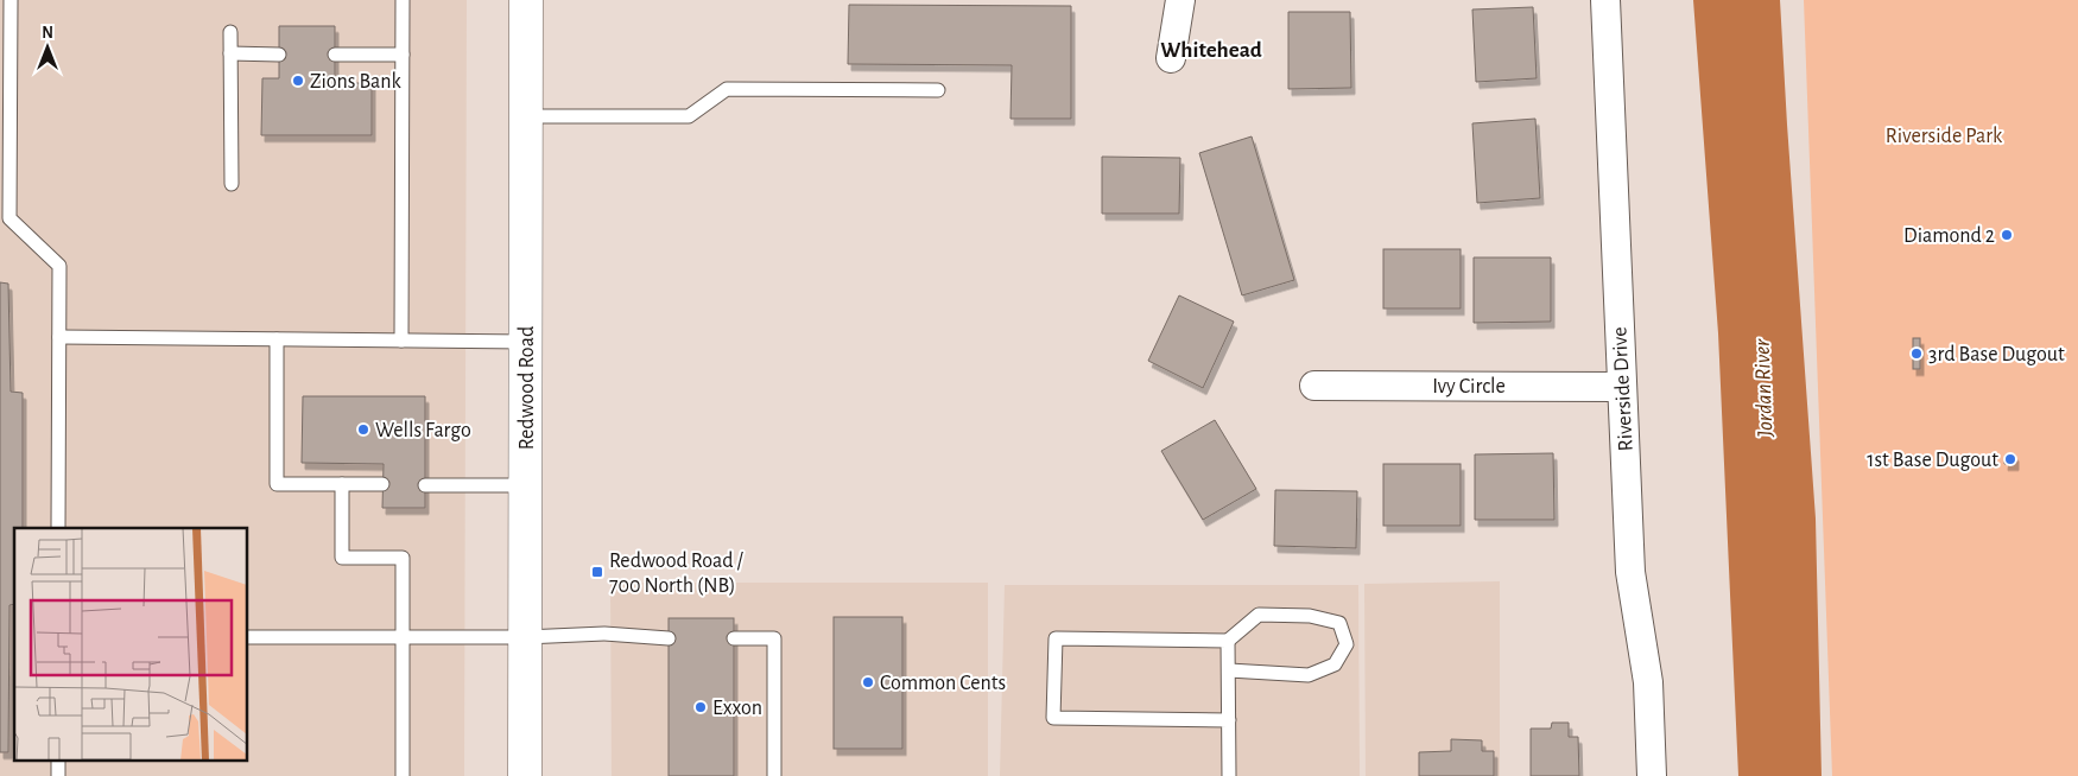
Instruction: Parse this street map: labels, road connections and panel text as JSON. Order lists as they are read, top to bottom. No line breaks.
{"streets":{"main road":["Redwood Road"],"street":["Ivy Circle","Riverside Drive"]},"crossings":[["Ivy Circle","Riverside Drive"]],"districts":["Whitehead"],"water":["Jordan River"],"parks":["Riverside Park"],"places":{"other":["Zions Bank","Diamond 2","3rd Base Dugout","Wells Fargo","1st Base Dugout","Common Cents","Exxon"],"transit":["Redwood Road / 700 North (NB)"]},"north":"top"}
